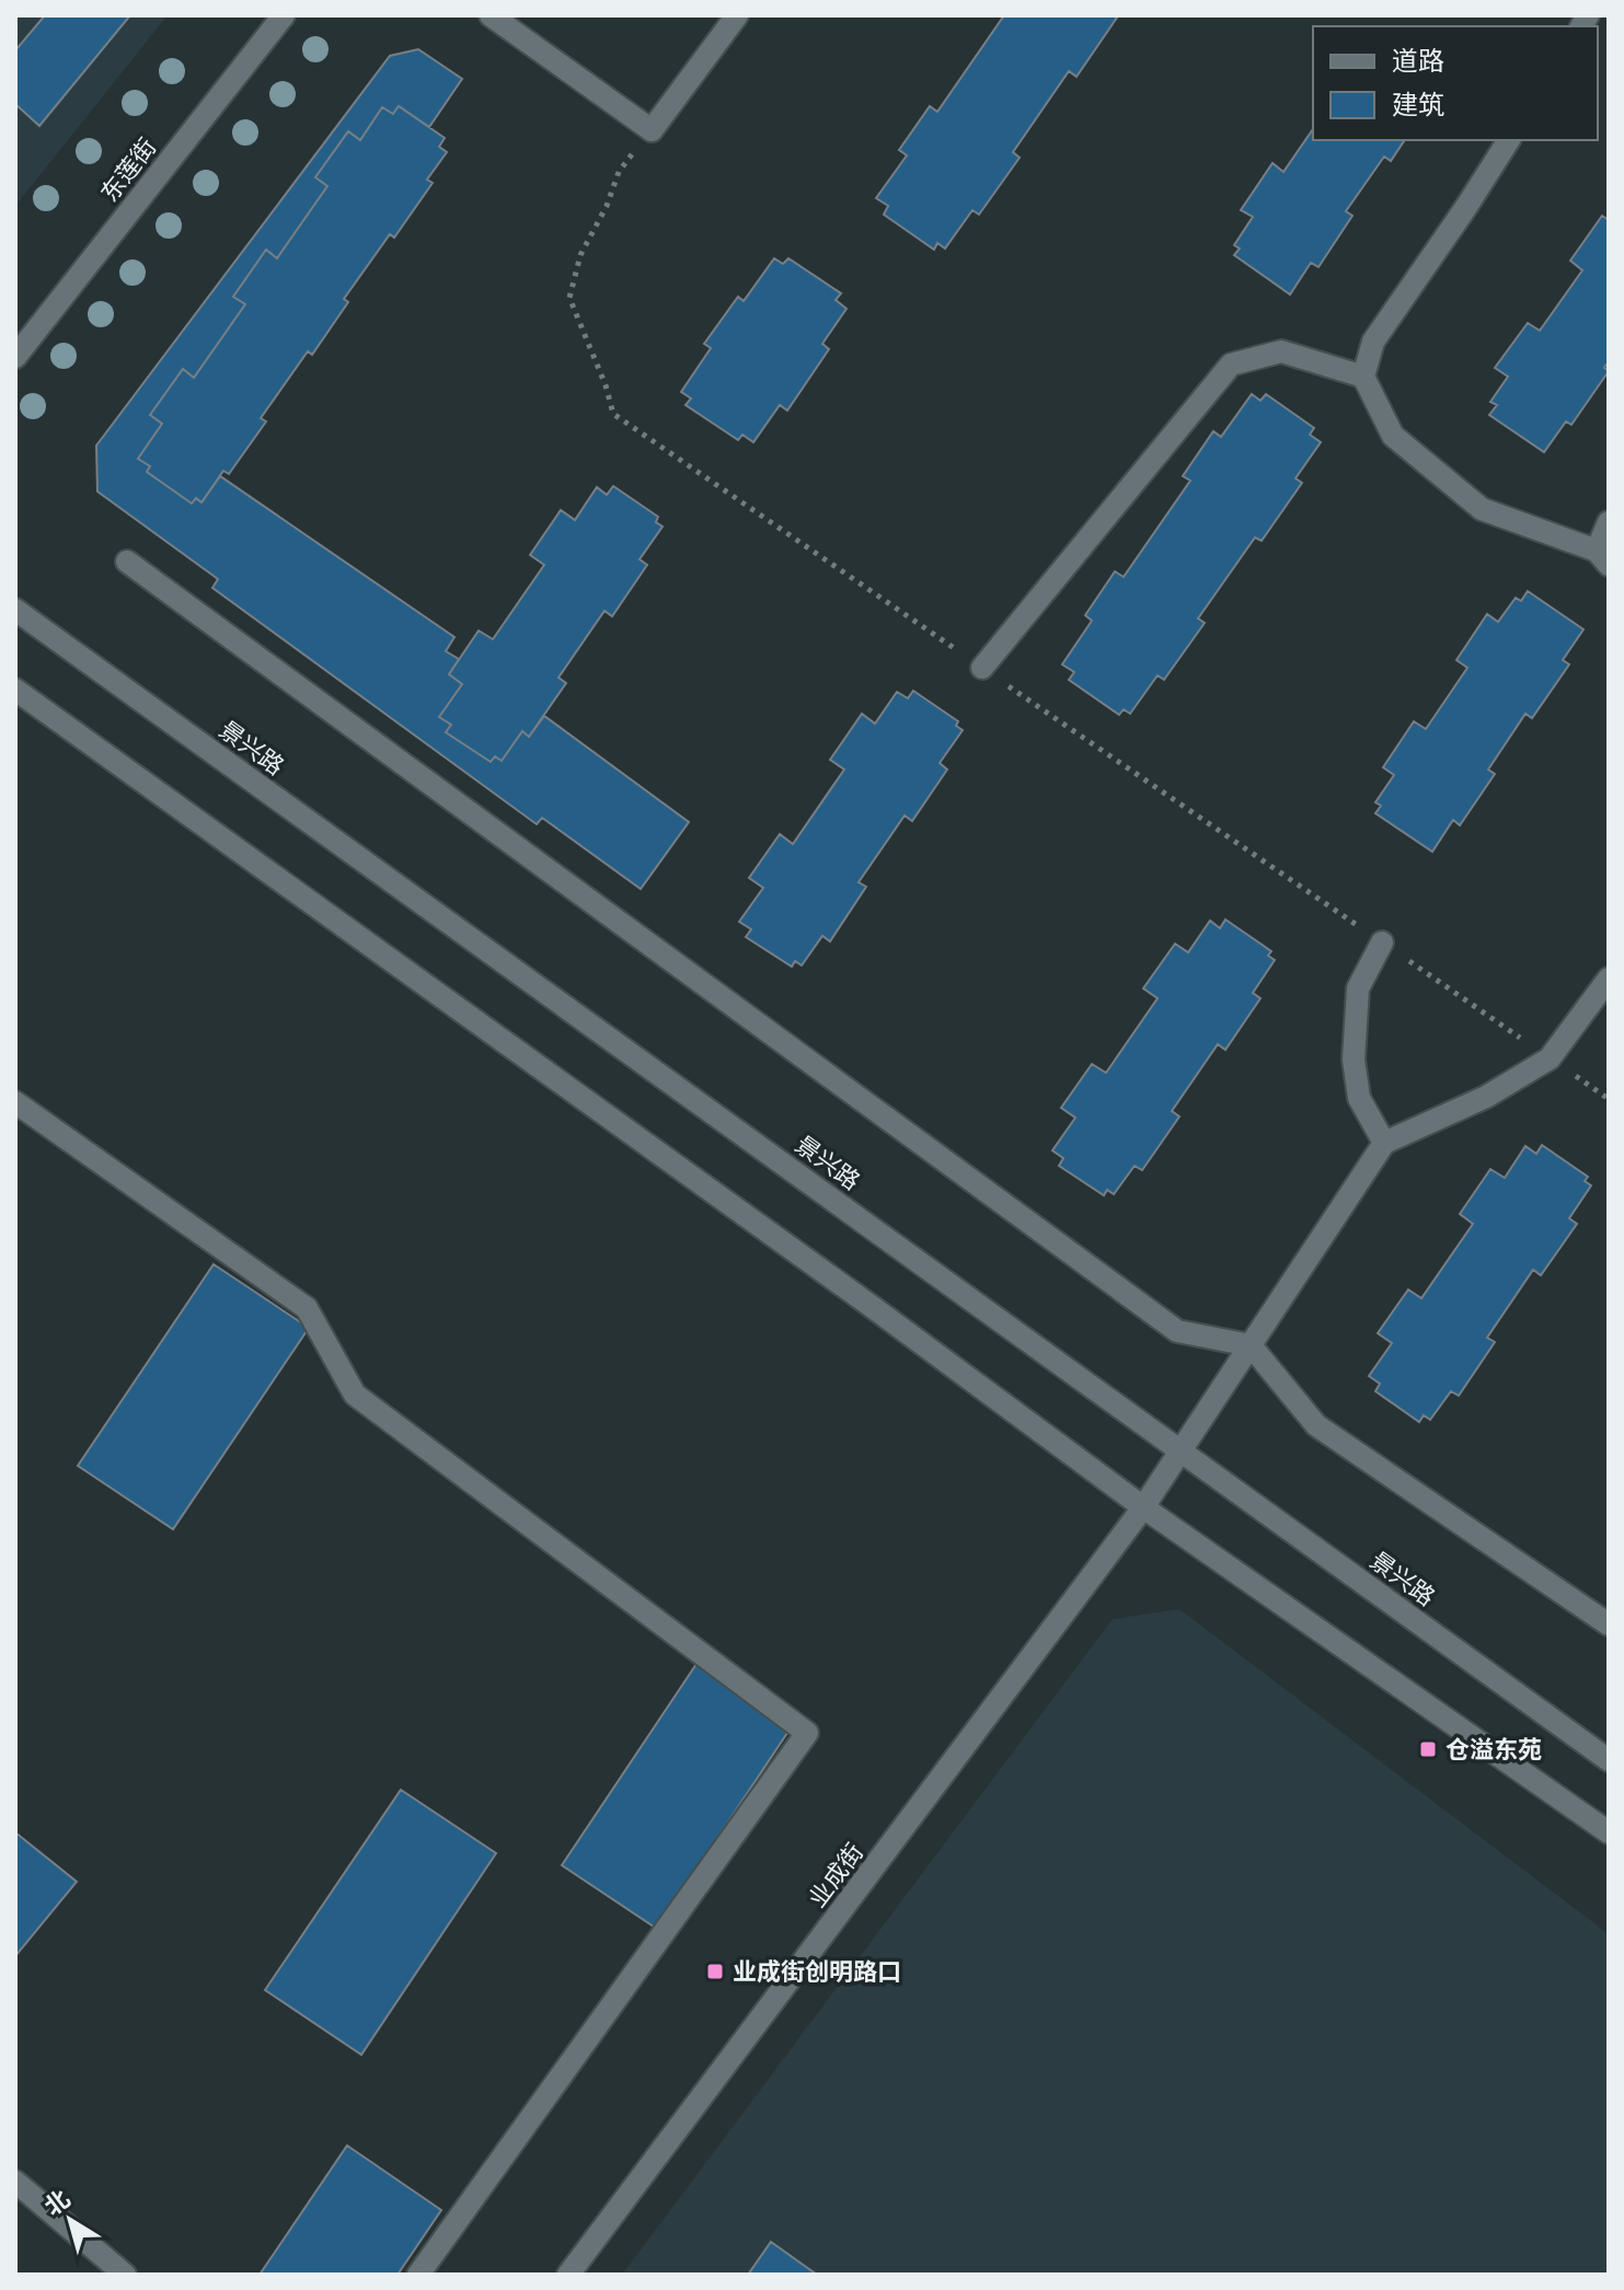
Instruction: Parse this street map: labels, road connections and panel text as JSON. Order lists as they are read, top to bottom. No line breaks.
{"streets":{"street":["东莲街","景兴路","业成街"]},"crossings":[["景兴路","业成街"]],"places":{"transit":["仓溢东苑","业成街创明路口"]},"legend":["道路","建筑"],"north":"top left"}
